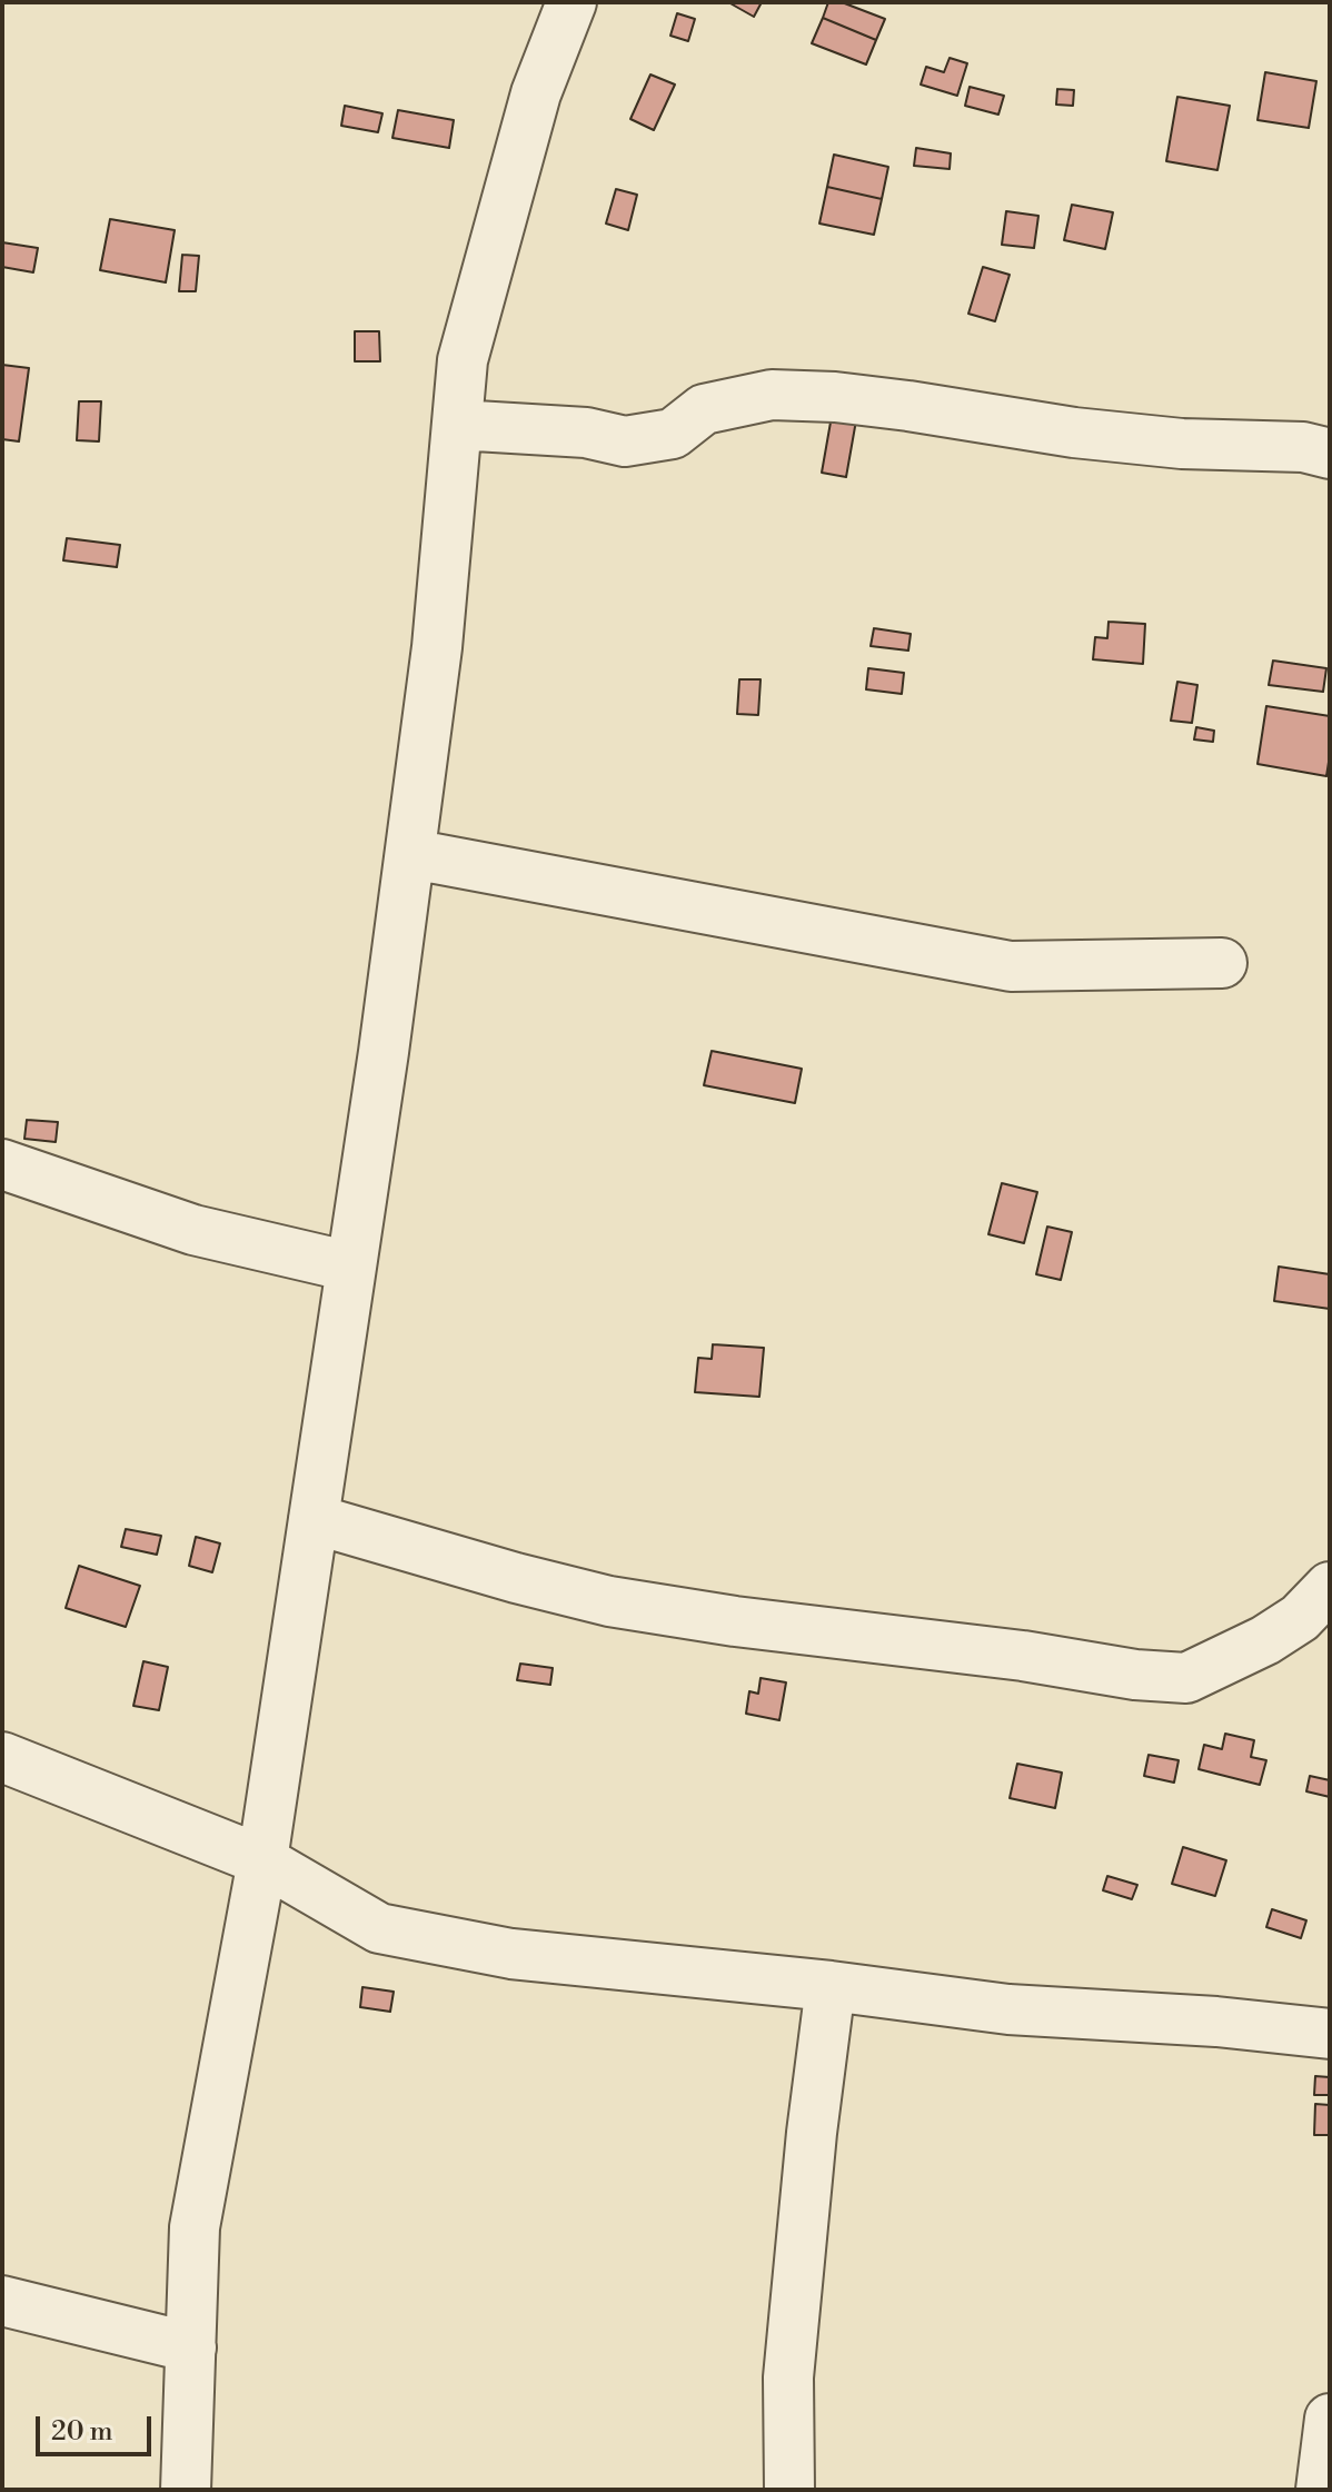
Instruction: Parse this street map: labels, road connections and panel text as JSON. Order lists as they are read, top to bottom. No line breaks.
{"scale_bar":"20 m"}
